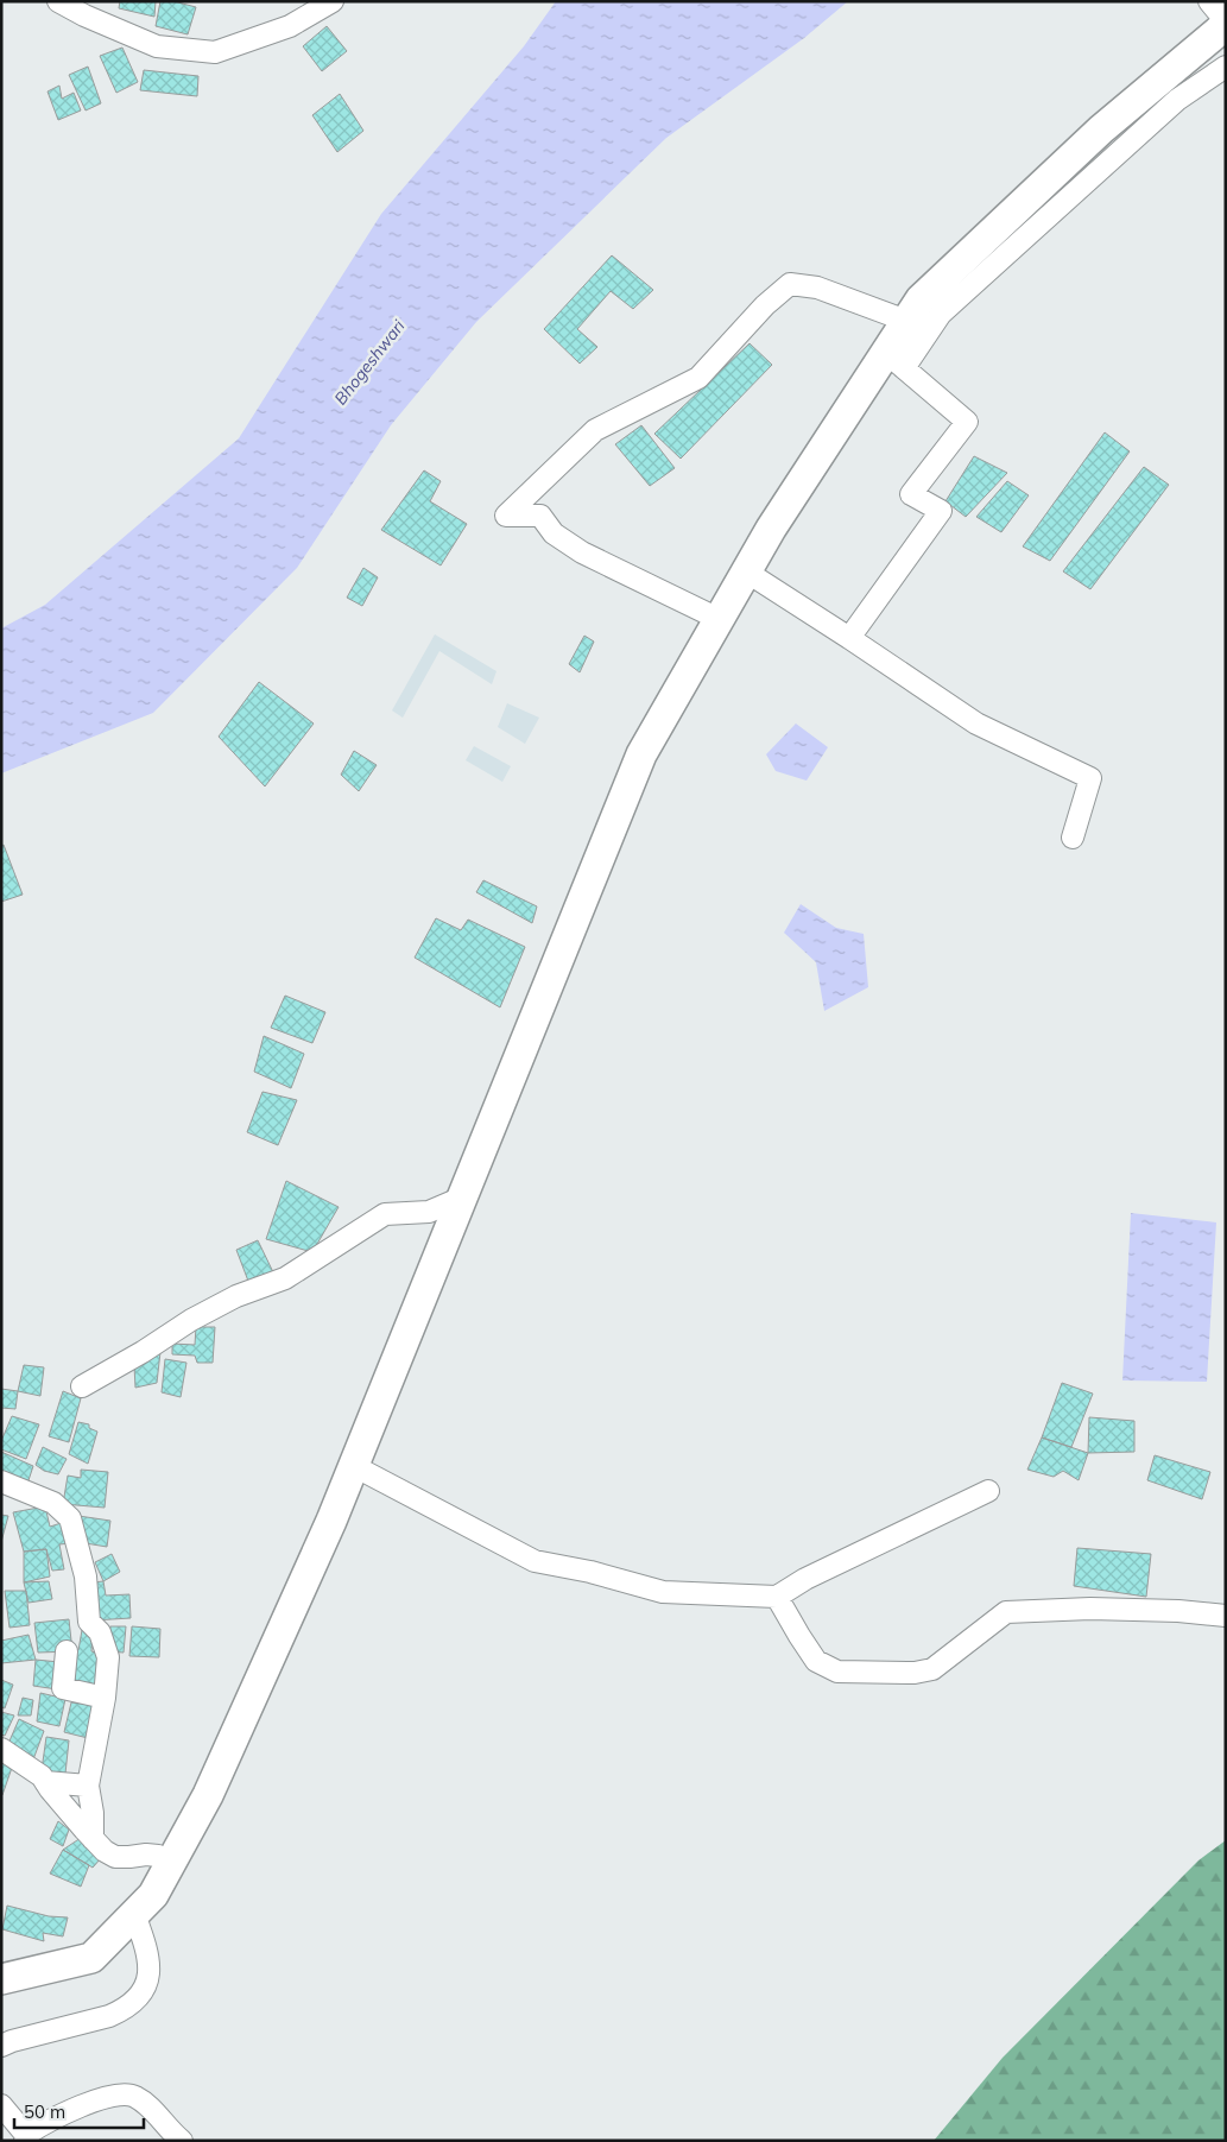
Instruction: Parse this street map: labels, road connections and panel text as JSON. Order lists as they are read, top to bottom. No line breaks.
{"water":["Bhogeshwari"],"scale_bar":"50 m"}
